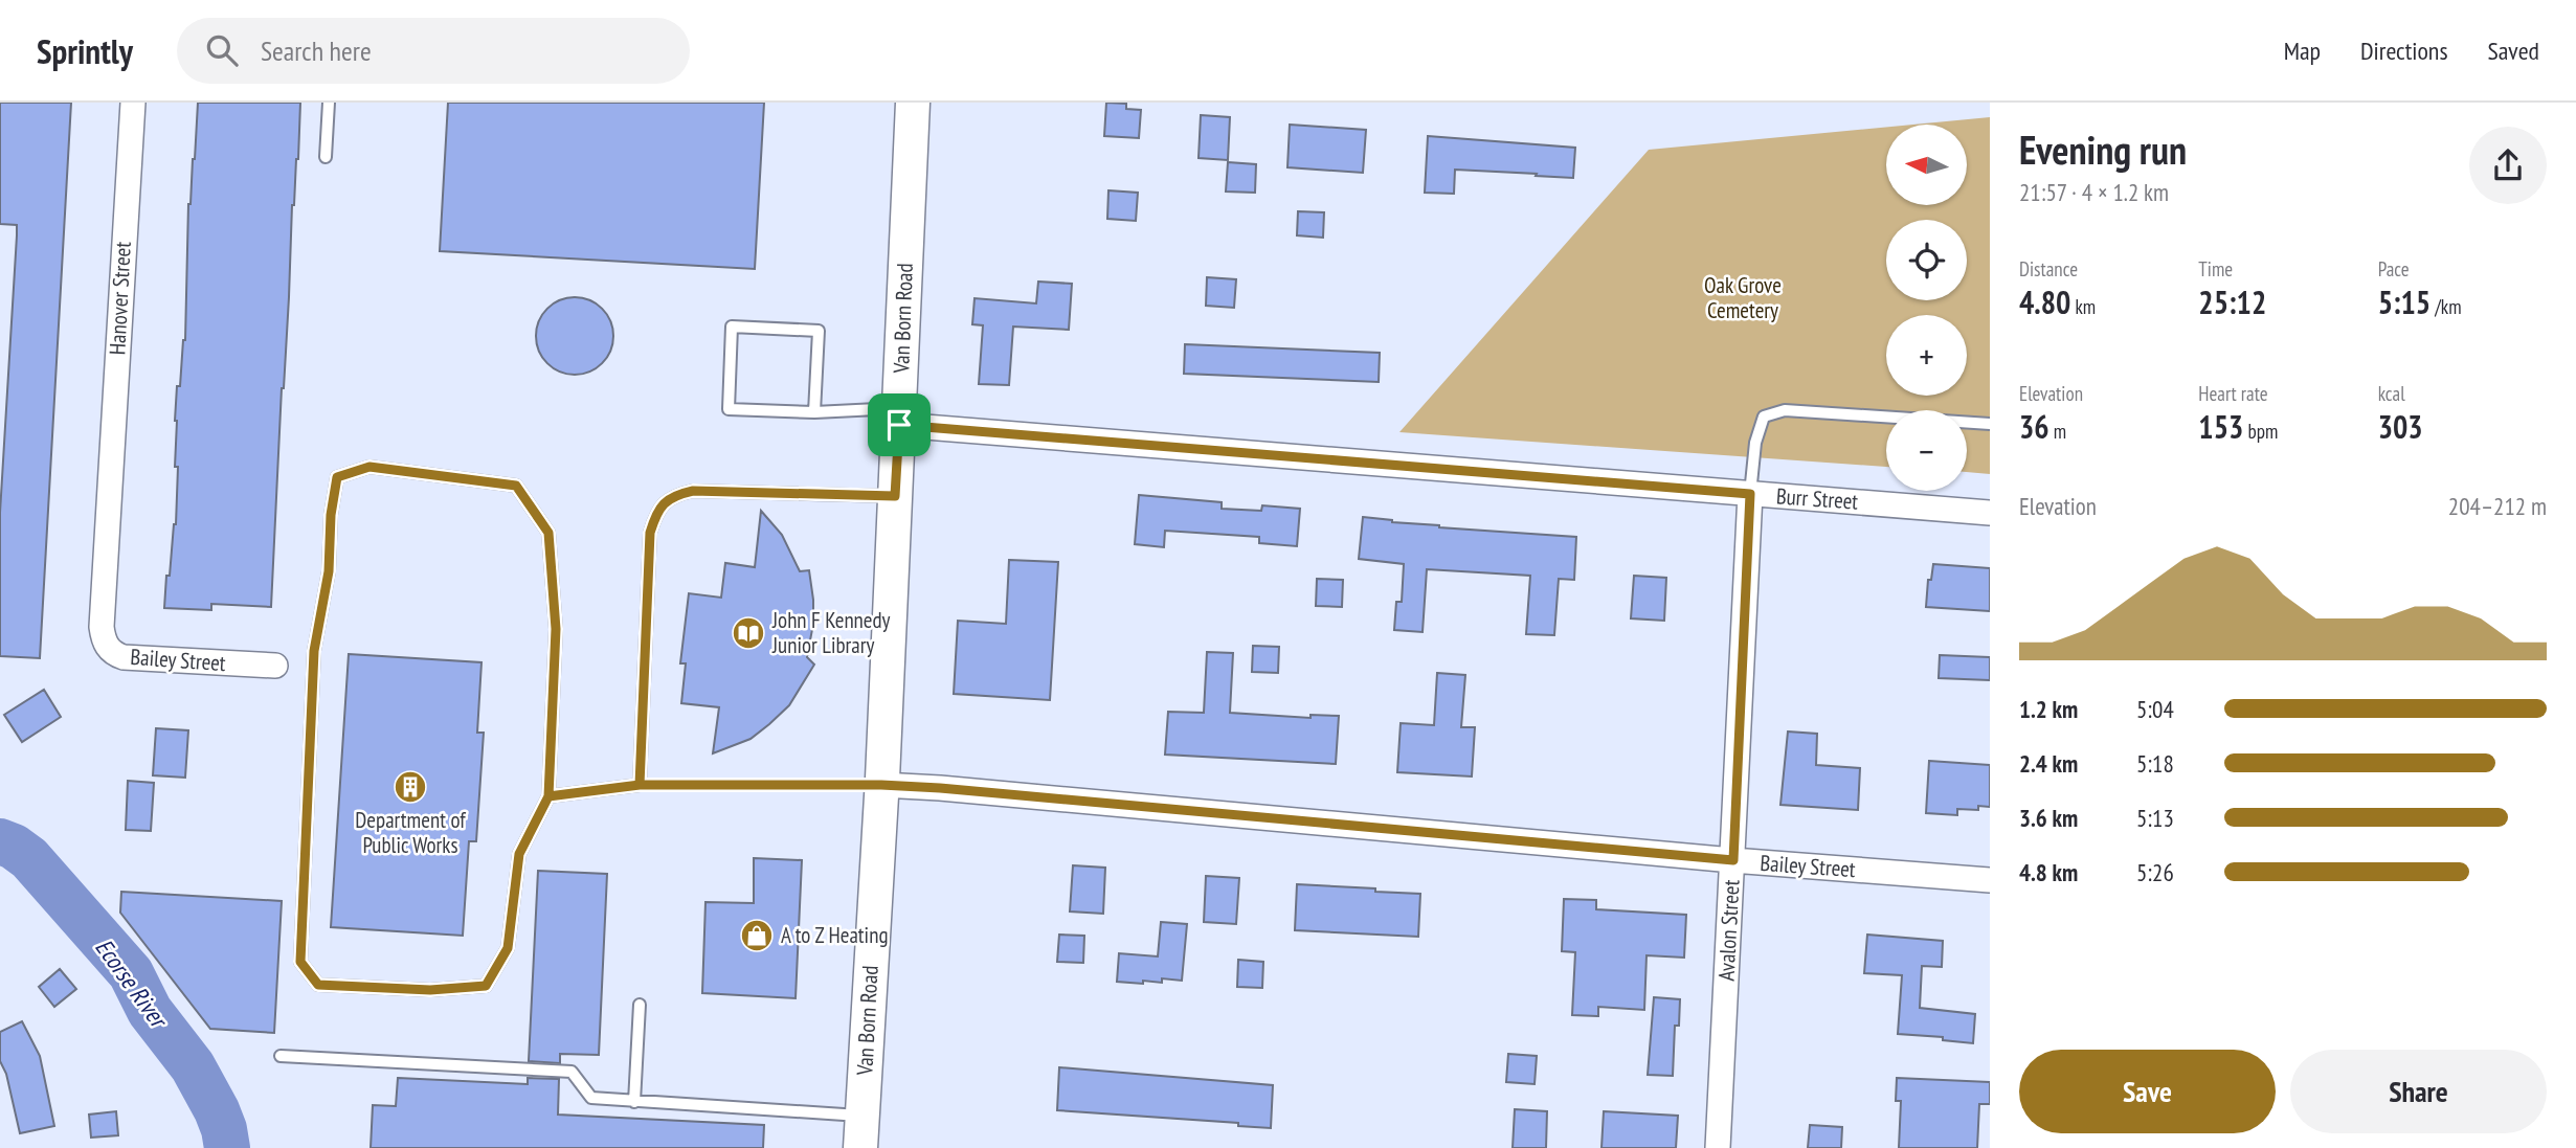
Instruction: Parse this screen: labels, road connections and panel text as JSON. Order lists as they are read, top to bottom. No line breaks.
{"streets":{"main road":["Van Born Road"],"street":["Hanover Street","Burr Street","Bailey Street","Avalon Street"]},"crossings":[["Hanover Street","Bailey Street"],["Van Born Road","Burr Street"],["Van Born Road","Bailey Street"],["Burr Street","Avalon Street"],["Bailey Street","Avalon Street"]],"water":["Ecorse River"],"parks":["Oak Grove Cemetery"],"places":{"library":["John F Kennedy Junior Library"],"building":["Department of Public Works"],"shop":["A to Z Heating"]},"north":"left","page":{"header":"Sprintly","search":"Search here","nav":["Map","Directions","Saved"],"heading":["Evening run","21:57 · 4 × 1.2 km"],"map_buttons":["+","−"],"stats":[["Distance","4.80 km"],["Time","25:12"],["Pace","5:15 /km"],["Elevation","36 m"],["Heart rate","153 bpm"],["kcal","303"]],"chart":["Elevation","204–212 m"],"list":[{"name":"1.2 km","note":"5:04"},{"name":"2.4 km","note":"5:18"},{"name":"3.6 km","note":"5:13"},{"name":"4.8 km","note":"5:26"}],"buttons":["Save","Share"]}}
